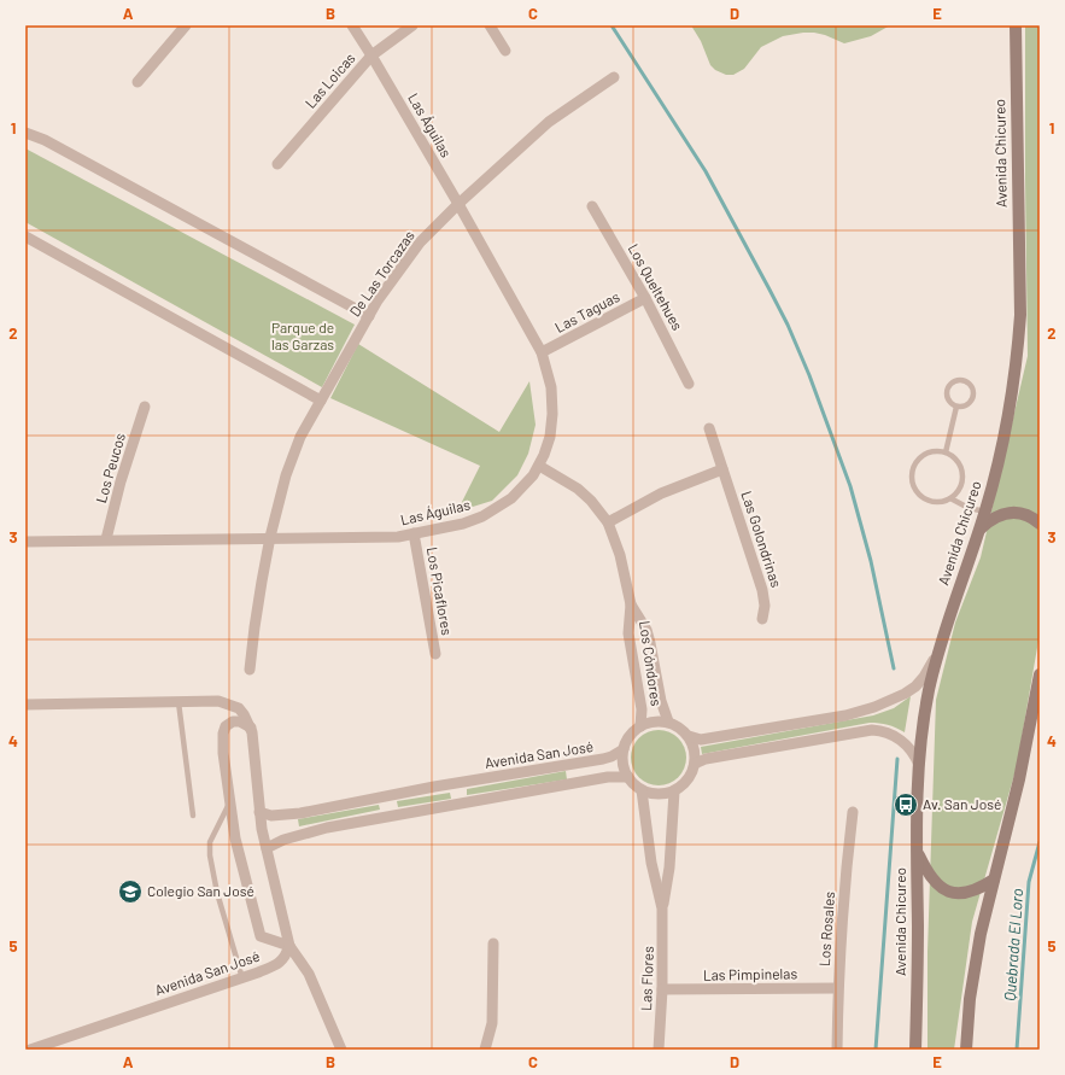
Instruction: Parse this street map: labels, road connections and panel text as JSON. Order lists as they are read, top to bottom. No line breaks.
{"streets":{"main road":["Avenida Chicureo"],"street":["Las Loicas","Las Águilas","De Las Torcazas","Los Queltehues","Las Taguas","Los Peucos","Las Golondrinas","Los Picaflores","Los Cóndores","Avenida San José","Los Rosales","Las Pimpinelas","Las Flores"]},"crossings":[["Las Loicas","Las Águilas"],["Las Águilas","De Las Torcazas"],["Las Águilas","Las Taguas"],["Las Águilas","Los Peucos"],["Las Águilas","Los Picaflores"],["Las Águilas","Los Cóndores"],["Los Queltehues","Las Taguas"],["Los Cóndores","Avenida San José"],["Los Cóndores","Las Flores"],["Avenida San José","Las Flores"],["Los Rosales","Las Pimpinelas"],["Las Pimpinelas","Las Flores"]],"water":["Quebrada El Loro"],"parks":["Parque de las Garzas"],"places":{"bus stop":["Av. San José"],"school or university":["Colegio San José"]},"grid":{"columns":["A","B","C","D","E"],"rows":["1","2","3","4","5"]}}
